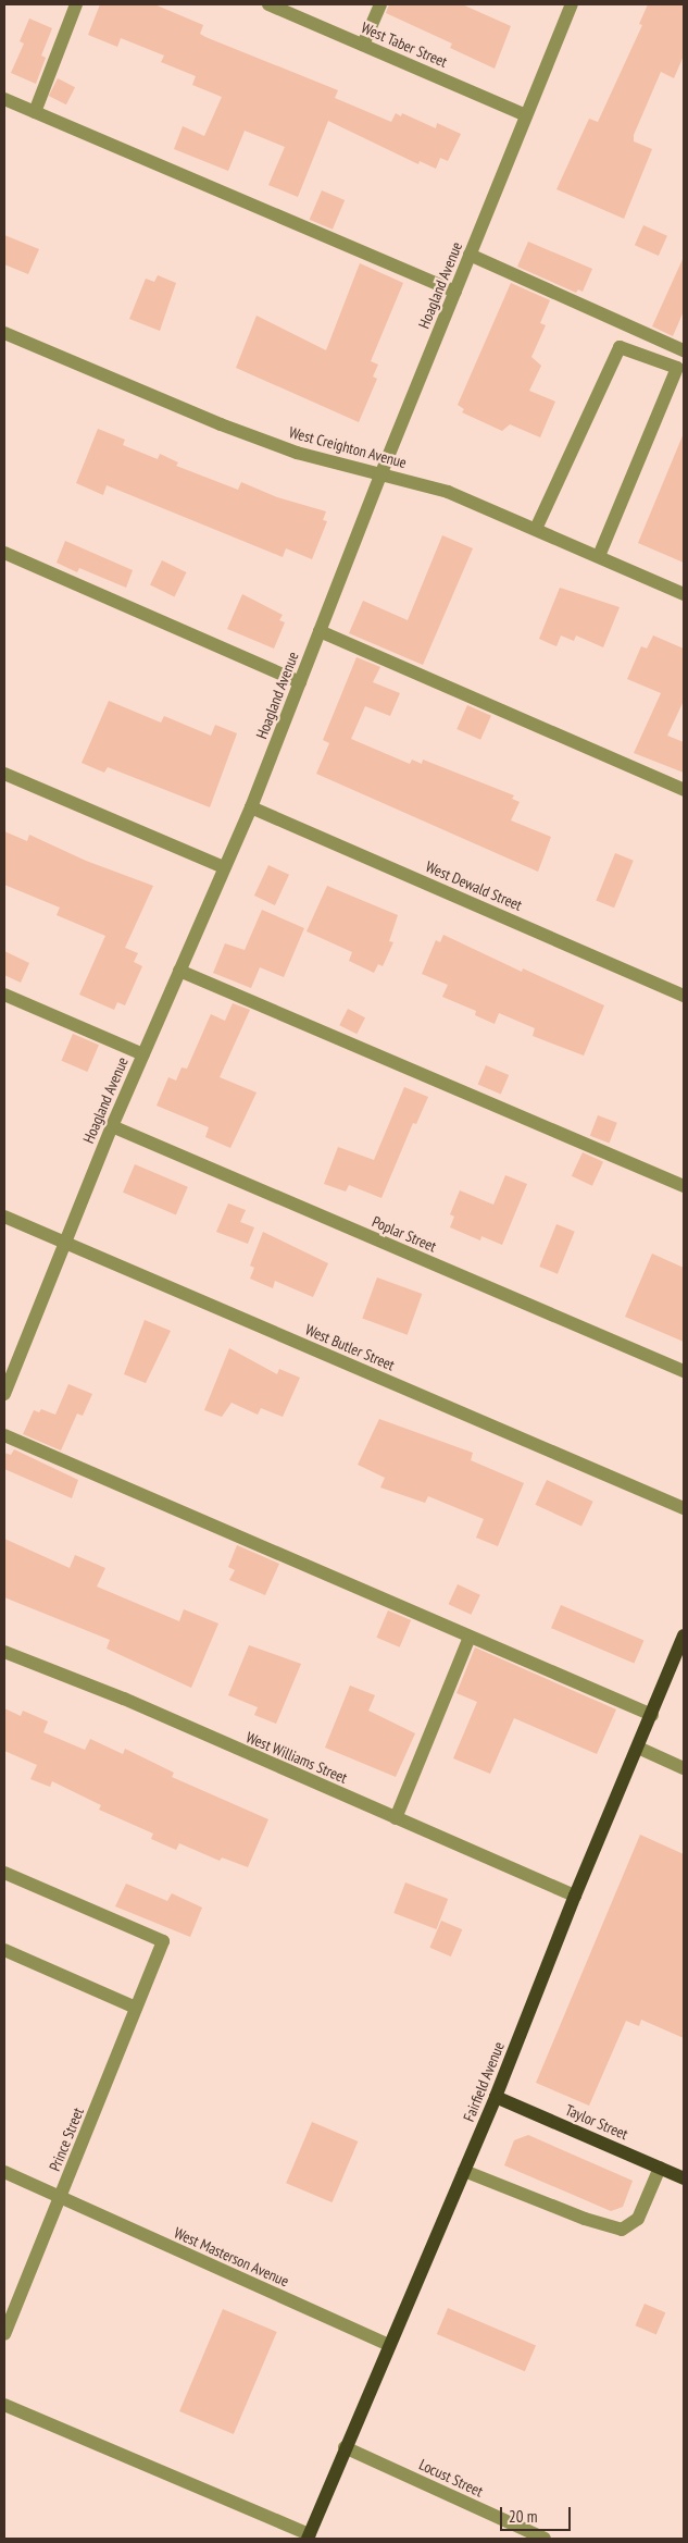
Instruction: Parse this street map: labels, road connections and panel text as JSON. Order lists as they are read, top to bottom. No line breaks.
{"streets":{"main road":["Fairfield Avenue","Taylor Street"],"street":["West Taber Street","Hoagland Avenue","West Creighton Avenue","West Dewald Street","Poplar Street","West Butler Street","West Williams Street","Prince Street","West Masterson Avenue","Locust Street"]},"crossings":[["West Taber Street","Hoagland Avenue"],["Hoagland Avenue","West Creighton Avenue"],["Hoagland Avenue","West Dewald Street"],["Hoagland Avenue","Poplar Street"],["Hoagland Avenue","West Butler Street"],["West Williams Street","Fairfield Avenue"],["Fairfield Avenue","Taylor Street"],["Fairfield Avenue","West Masterson Avenue"],["Fairfield Avenue","Locust Street"],["Prince Street","West Masterson Avenue"]],"scale_bar":"20 m"}
